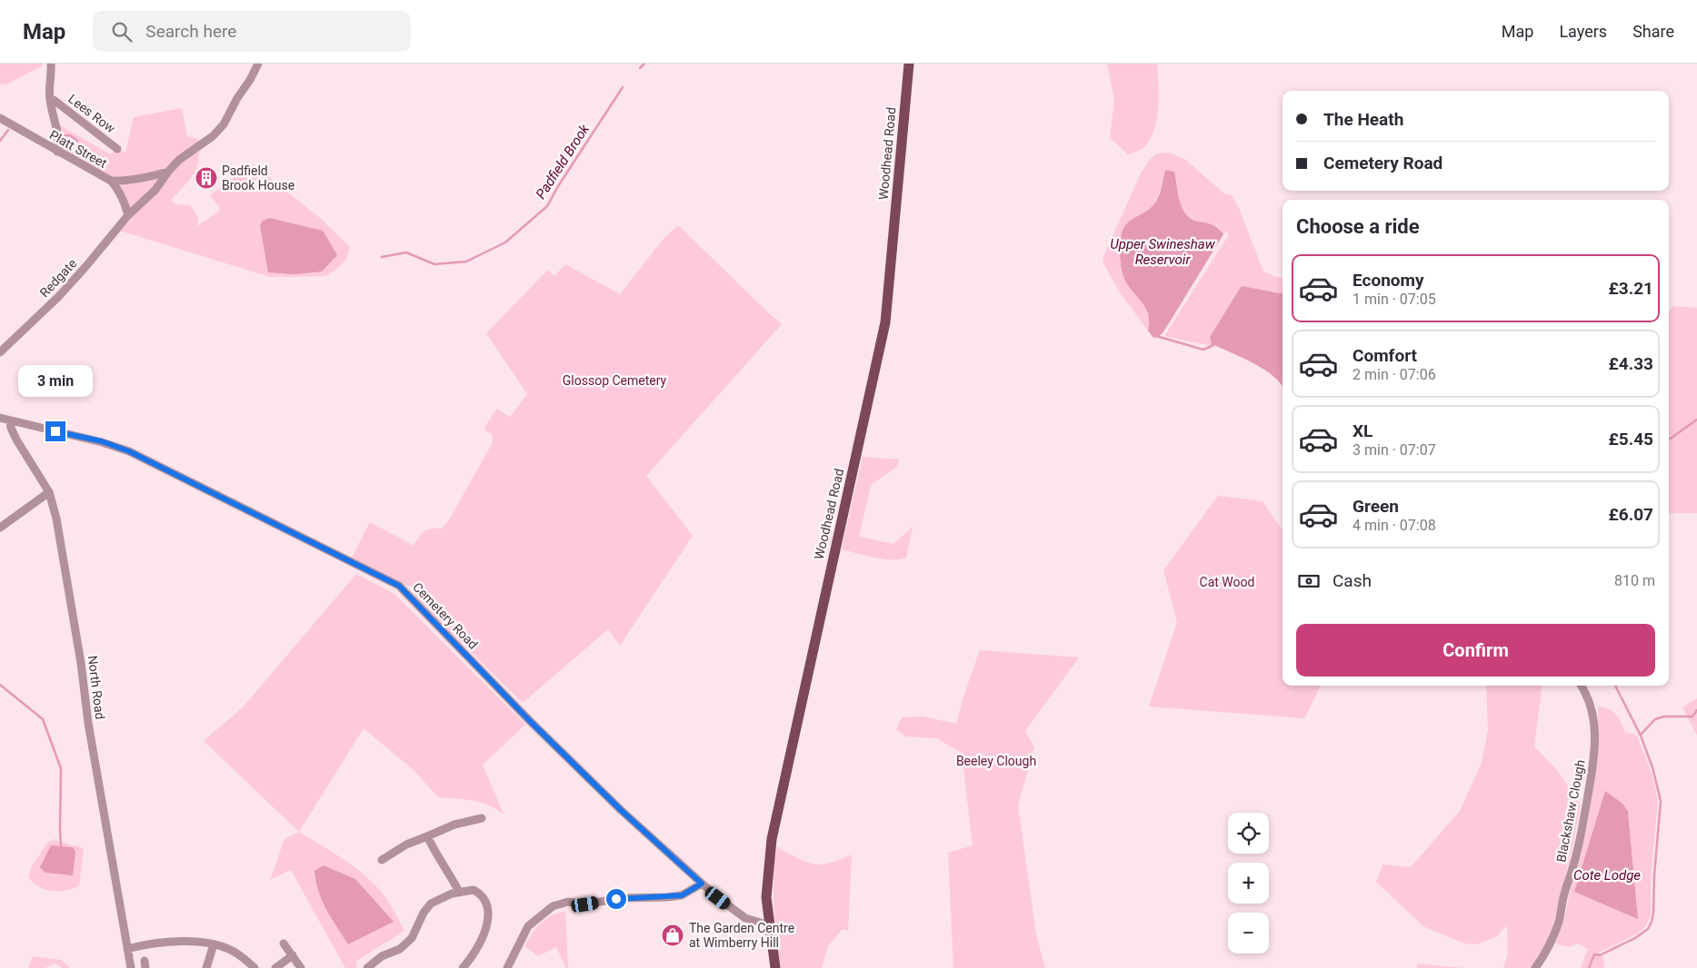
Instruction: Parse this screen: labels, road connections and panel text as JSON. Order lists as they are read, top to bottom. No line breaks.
{"streets":{"main road":["Woodhead Road"],"street":["Lees Row","Platt Street","Redgate","Cemetery Road","North Road","Blackshaw Clough"]},"crossings":[["Platt Street","Redgate"],["Woodhead Road","Cemetery Road"],["Cemetery Road","North Road"]],"water":["Padfield Brook","Upper Swineshaw Reservoir","Cote Lodge"],"parks":["Glossop Cemetery","Cat Wood","Beeley Clough"],"places":{"building":["Padfield Brook House"],"shop":["The Garden Centre at Wimberry Hill"]},"page":{"header":"Map","search":"Search here","nav":["Map","Layers","Share"],"banner":["The Heath","Cemetery Road"],"heading":"Choose a ride","list":[{"name":"Economy","note":"1 min · 07:05","value":"£3.21"},{"name":"Comfort","note":"2 min · 07:06","value":"£4.33"},{"name":"XL","note":"3 min · 07:07","value":"£5.45"},{"name":"Green","note":"4 min · 07:08","value":"£6.07"}],"bubble":"3 min","pay":["Cash","810 m"],"buttons":"Confirm","map_buttons":["+","−"]}}
